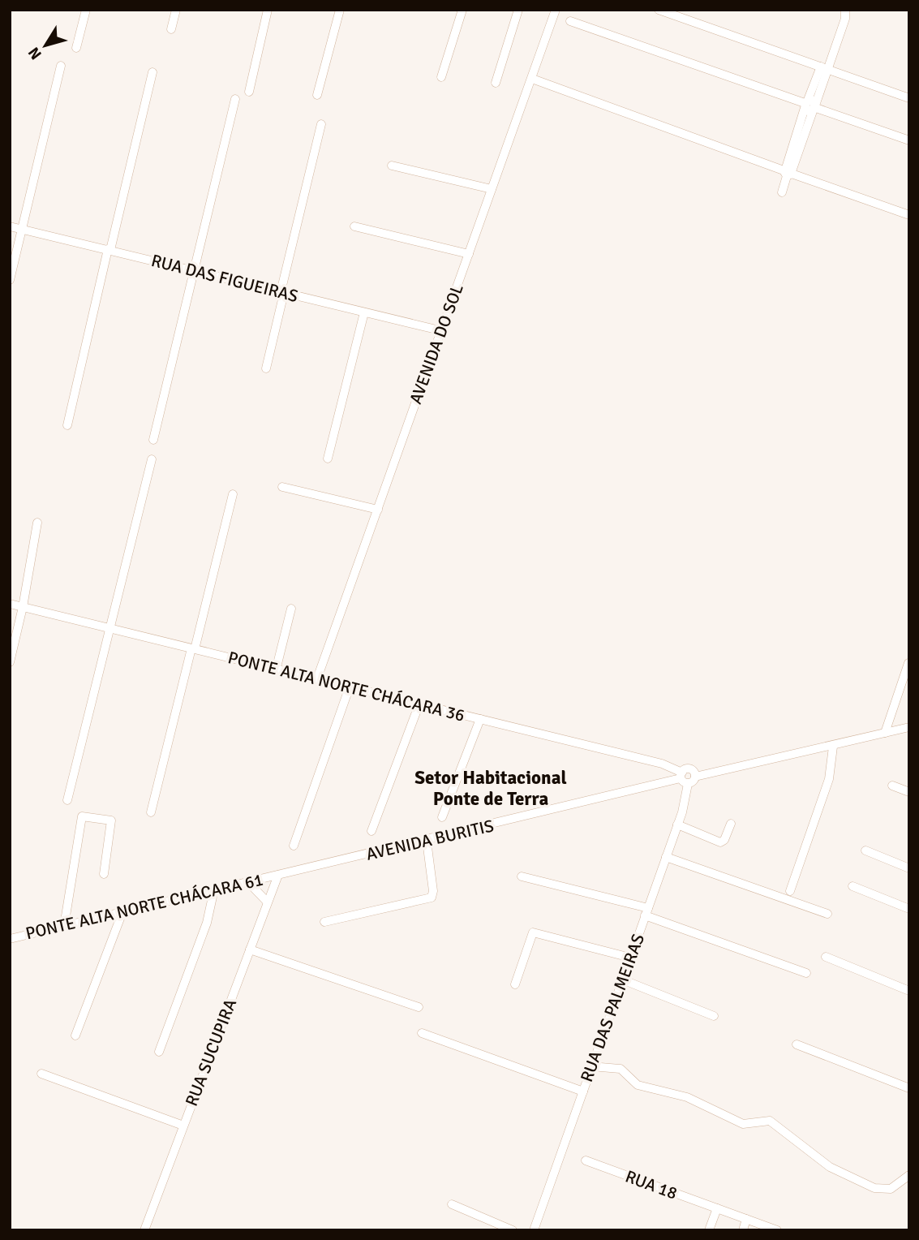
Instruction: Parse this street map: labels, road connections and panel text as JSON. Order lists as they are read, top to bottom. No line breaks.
{"streets":{"street":["RUA DAS FIGUEIRAS","AVENIDA DO SOL","PONTE ALTA NORTE CHÁCARA 36","AVENIDA BURITIS","PONTE ALTA NORTE CHÁCARA 61","RUA DAS PALMEIRAS","RUA SUCUPIRA","RUA 18"]},"crossings":[["RUA DAS FIGUEIRAS","AVENIDA DO SOL"],["AVENIDA DO SOL","PONTE ALTA NORTE CHÁCARA 36"],["PONTE ALTA NORTE CHÁCARA 36","AVENIDA BURITIS"],["AVENIDA BURITIS","PONTE ALTA NORTE CHÁCARA 61"],["AVENIDA BURITIS","RUA SUCUPIRA"],["PONTE ALTA NORTE CHÁCARA 61","RUA SUCUPIRA"]],"districts":["Setor Habitacional Ponte de Terra"],"north":"bottom left"}
